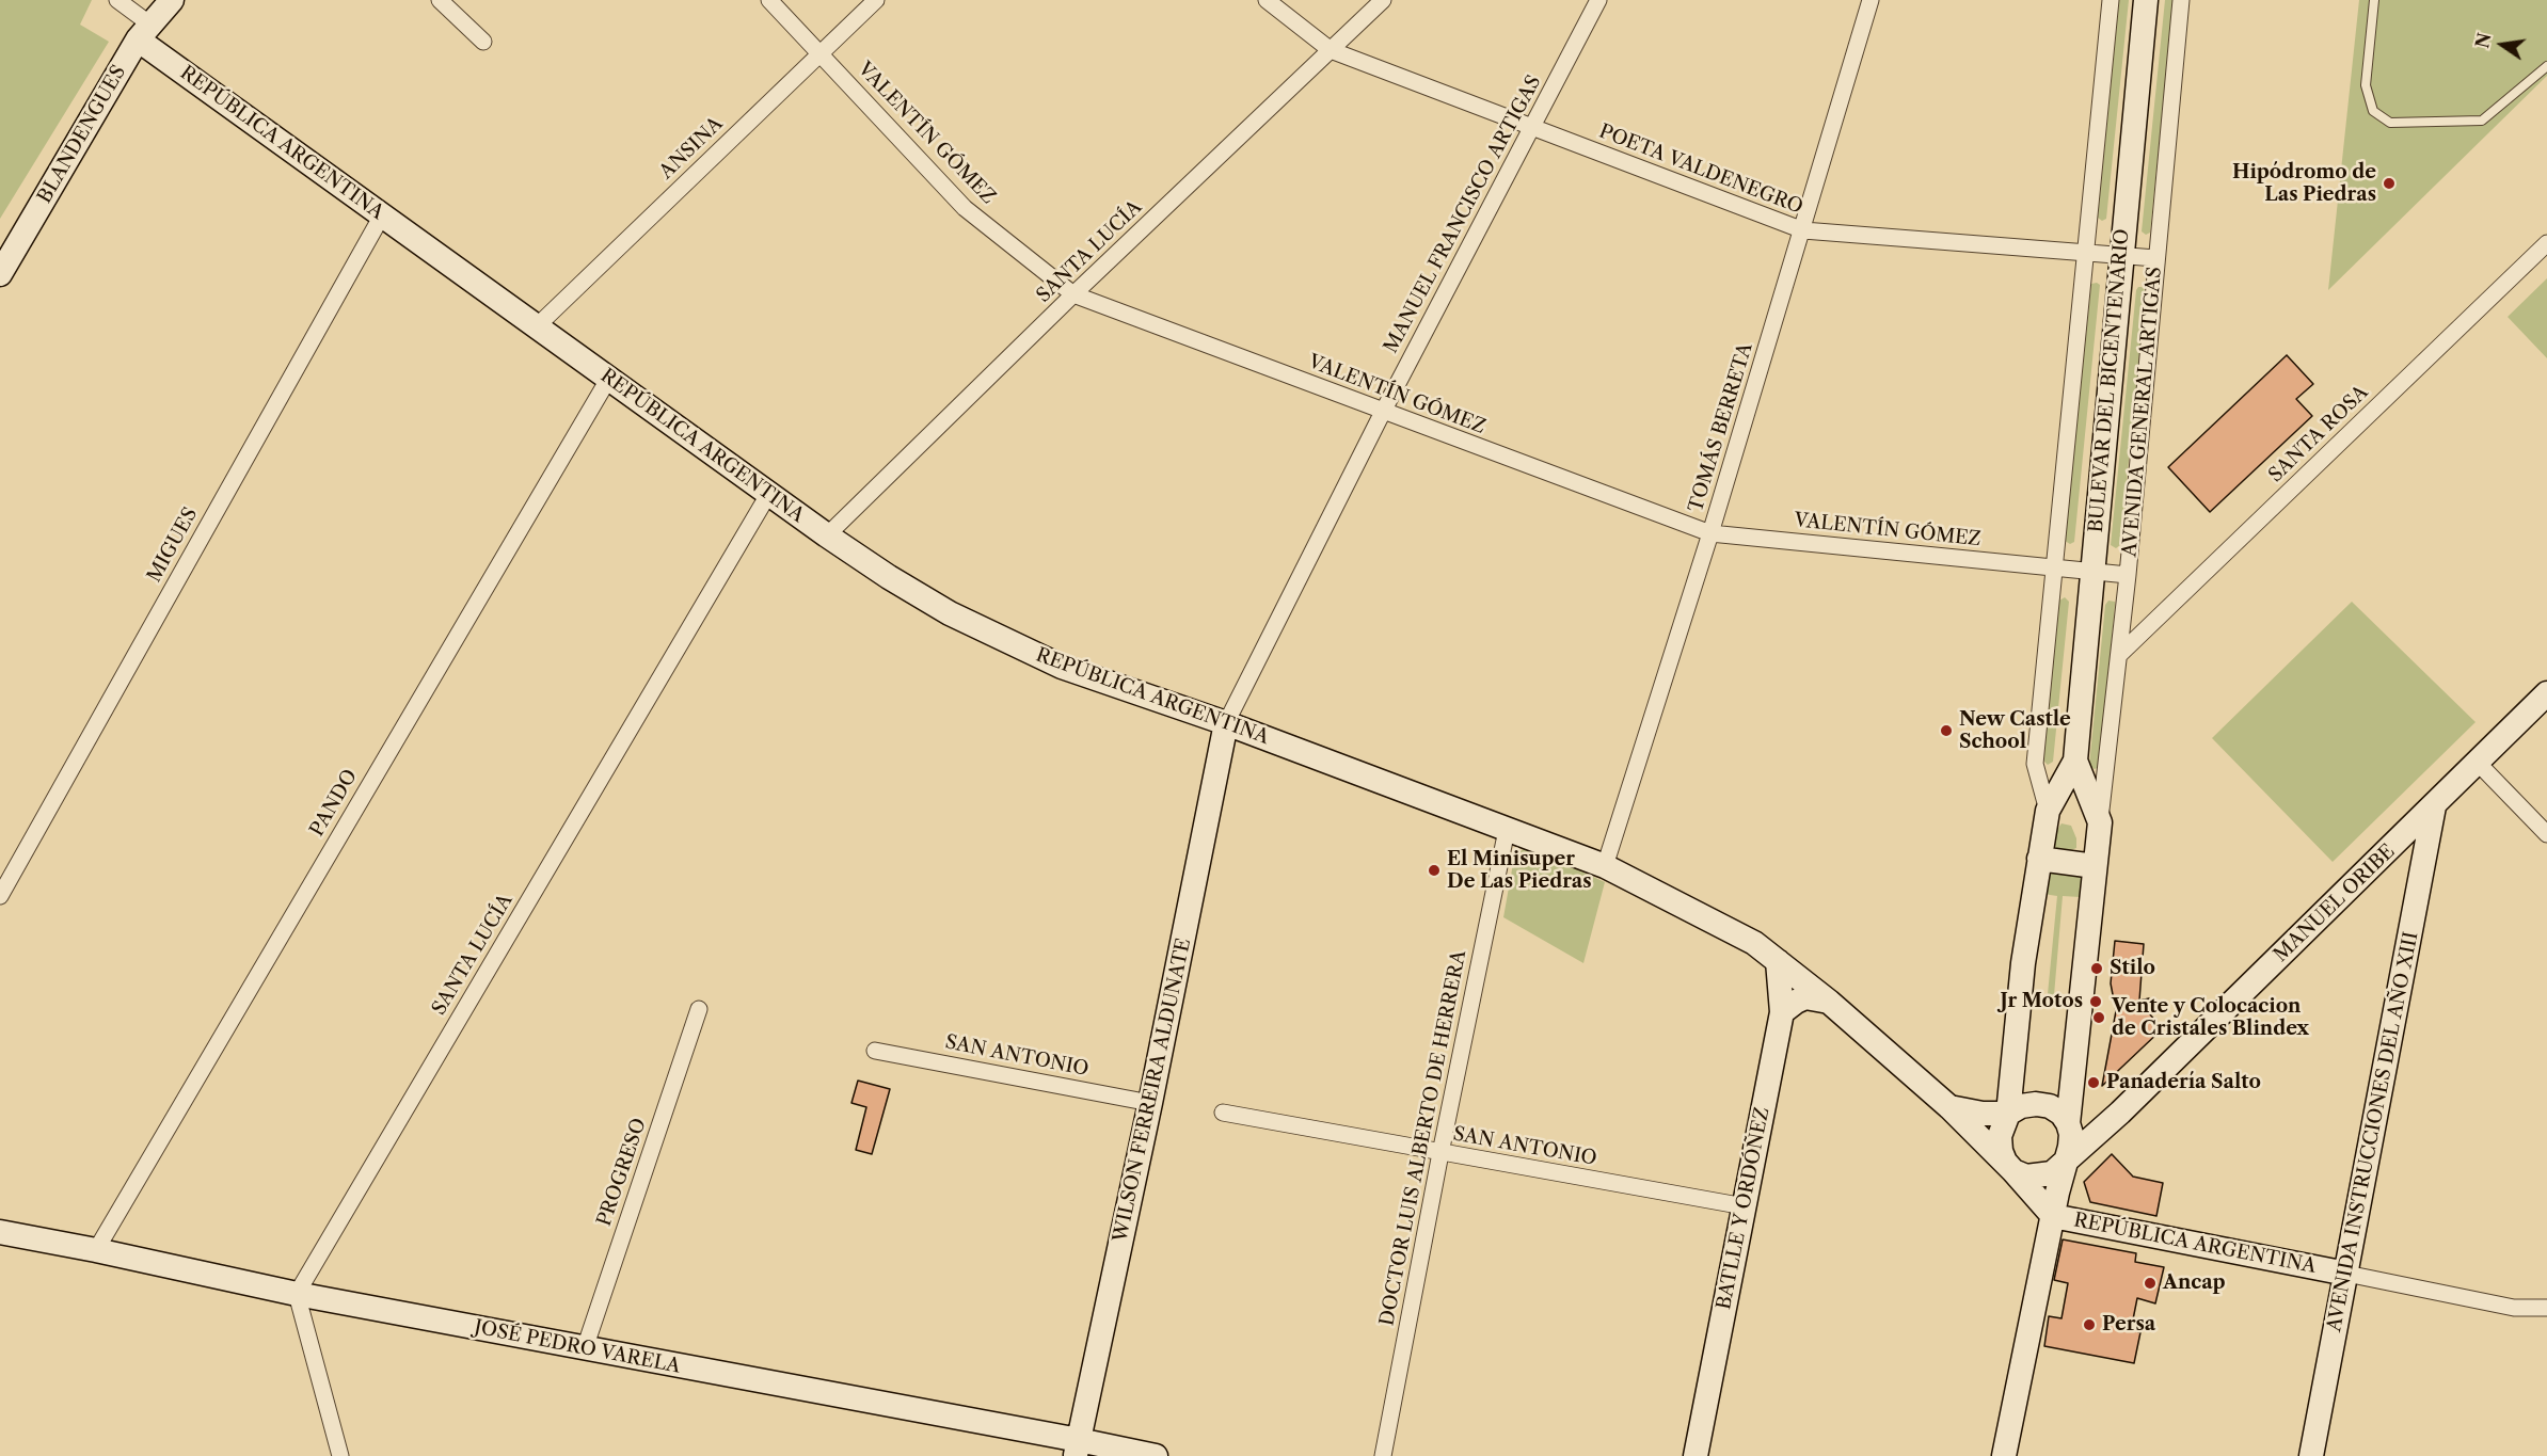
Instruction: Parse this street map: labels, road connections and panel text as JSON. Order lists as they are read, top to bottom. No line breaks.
{"streets":{"street":["VALENTÍN GÓMEZ","BLANDENGUES","REPÚBLICA ARGENTINA","ANSINA","POETA VALDENEGRO","MANUEL FRANCISCO ARTIGAS","SANTA LUCÍA","BULEVAR DEL BICENTENARIO","AVENIDA GENERAL ARTIGAS","TOMÁS BERRETA","SANTA ROSA","MIGUES","PANDO","MANUEL ORIBE","SAN ANTONIO","WILSON FERREIRA ALDUNATE","AVENIDA INSTRUCCIONES DEL AÑO XIII","DOCTOR LUIS ALBERTO DE HERRERA","PROGRESO","BATLLE Y ORDÓÑEZ","JOSÉ PEDRO VARELA"]},"crossings":[["VALENTÍN GÓMEZ","ANSINA"],["VALENTÍN GÓMEZ","MANUEL FRANCISCO ARTIGAS"],["VALENTÍN GÓMEZ","SANTA LUCÍA"],["VALENTÍN GÓMEZ","BULEVAR DEL BICENTENARIO"],["VALENTÍN GÓMEZ","AVENIDA GENERAL ARTIGAS"],["VALENTÍN GÓMEZ","TOMÁS BERRETA"],["BLANDENGUES","REPÚBLICA ARGENTINA"],["REPÚBLICA ARGENTINA","ANSINA"],["REPÚBLICA ARGENTINA","MANUEL FRANCISCO ARTIGAS"],["REPÚBLICA ARGENTINA","SANTA LUCÍA"],["REPÚBLICA ARGENTINA","BULEVAR DEL BICENTENARIO"],["REPÚBLICA ARGENTINA","TOMÁS BERRETA"],["REPÚBLICA ARGENTINA","MIGUES"],["REPÚBLICA ARGENTINA","PANDO"],["REPÚBLICA ARGENTINA","WILSON FERREIRA ALDUNATE"],["REPÚBLICA ARGENTINA","AVENIDA INSTRUCCIONES DEL AÑO XIII"],["REPÚBLICA ARGENTINA","DOCTOR LUIS ALBERTO DE HERRERA"],["REPÚBLICA ARGENTINA","BATLLE Y ORDÓÑEZ"],["POETA VALDENEGRO","MANUEL FRANCISCO ARTIGAS"],["POETA VALDENEGRO","SANTA LUCÍA"],["POETA VALDENEGRO","BULEVAR DEL BICENTENARIO"],["POETA VALDENEGRO","AVENIDA GENERAL ARTIGAS"],["POETA VALDENEGRO","TOMÁS BERRETA"],["MANUEL FRANCISCO ARTIGAS","WILSON FERREIRA ALDUNATE"],["SANTA LUCÍA","JOSÉ PEDRO VARELA"],["BULEVAR DEL BICENTENARIO","AVENIDA GENERAL ARTIGAS"],["AVENIDA GENERAL ARTIGAS","SANTA ROSA"],["PANDO","JOSÉ PEDRO VARELA"],["MANUEL ORIBE","AVENIDA INSTRUCCIONES DEL AÑO XIII"],["SAN ANTONIO","WILSON FERREIRA ALDUNATE"],["SAN ANTONIO","DOCTOR LUIS ALBERTO DE HERRERA"],["SAN ANTONIO","BATLLE Y ORDÓÑEZ"],["WILSON FERREIRA ALDUNATE","JOSÉ PEDRO VARELA"],["PROGRESO","JOSÉ PEDRO VARELA"]],"places":["Hipódromo de Las Piedras","New Castle School","El Minisuper De Las Piedras","Stilo","Jr Motos","Vente y Colocacion de Cristales Blindex","Panadería Salto","Ancap","Persa"],"north":"left"}
